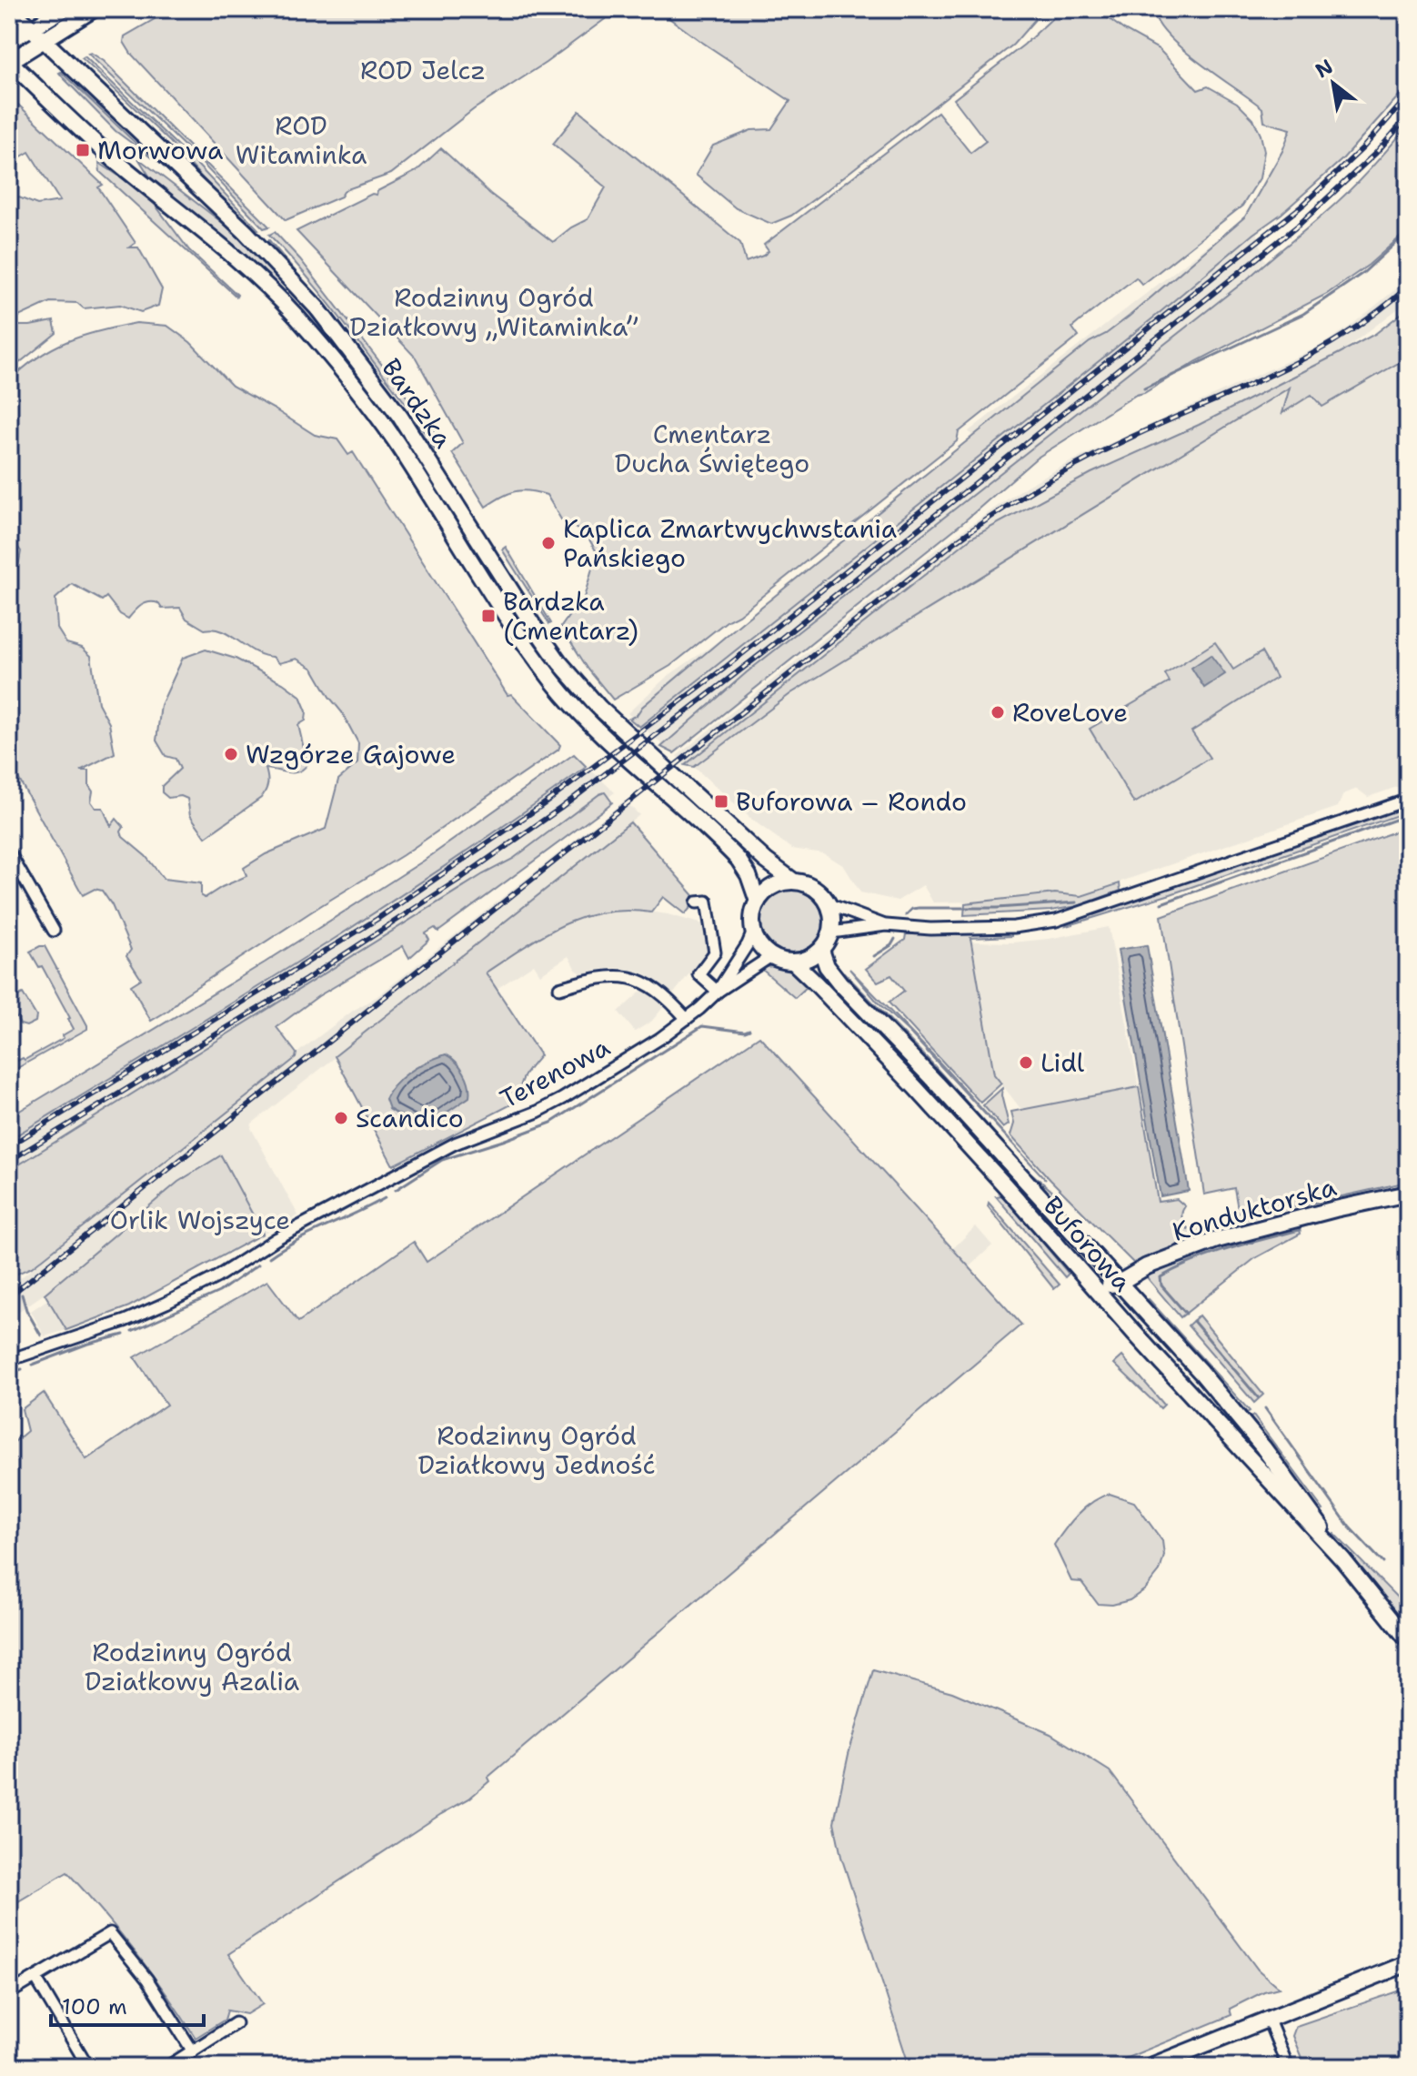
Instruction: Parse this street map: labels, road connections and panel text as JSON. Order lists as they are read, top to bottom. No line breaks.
{"streets":{"main road":["Bardzka","Konduktorska","Buforowa"],"street":["Terenowa"]},"crossings":[["Bardzka","Terenowa"],["Bardzka","Buforowa"],["Terenowa","Buforowa"],["Konduktorska","Buforowa"]],"parks":["ROD Jelcz","ROD Witaminka","Rodzinny Ogród Działkowy „Witaminka”","Cmentarz Ducha Świętego","Orlik Wojszyce","Rodzinny Ogród Działkowy Jedność","Rodzinny Ogród Działkowy Azalia"],"places":{"transit":["Morwowa","Bardzka (Cmentarz)","Buforowa – Rondo"],"other":["Kaplica Zmartwychwstania Pańskiego","RoveLove","Wzgórze Gajowe","Lidl","Scandico"]},"scale_bar":"100 m","north":"top left"}
